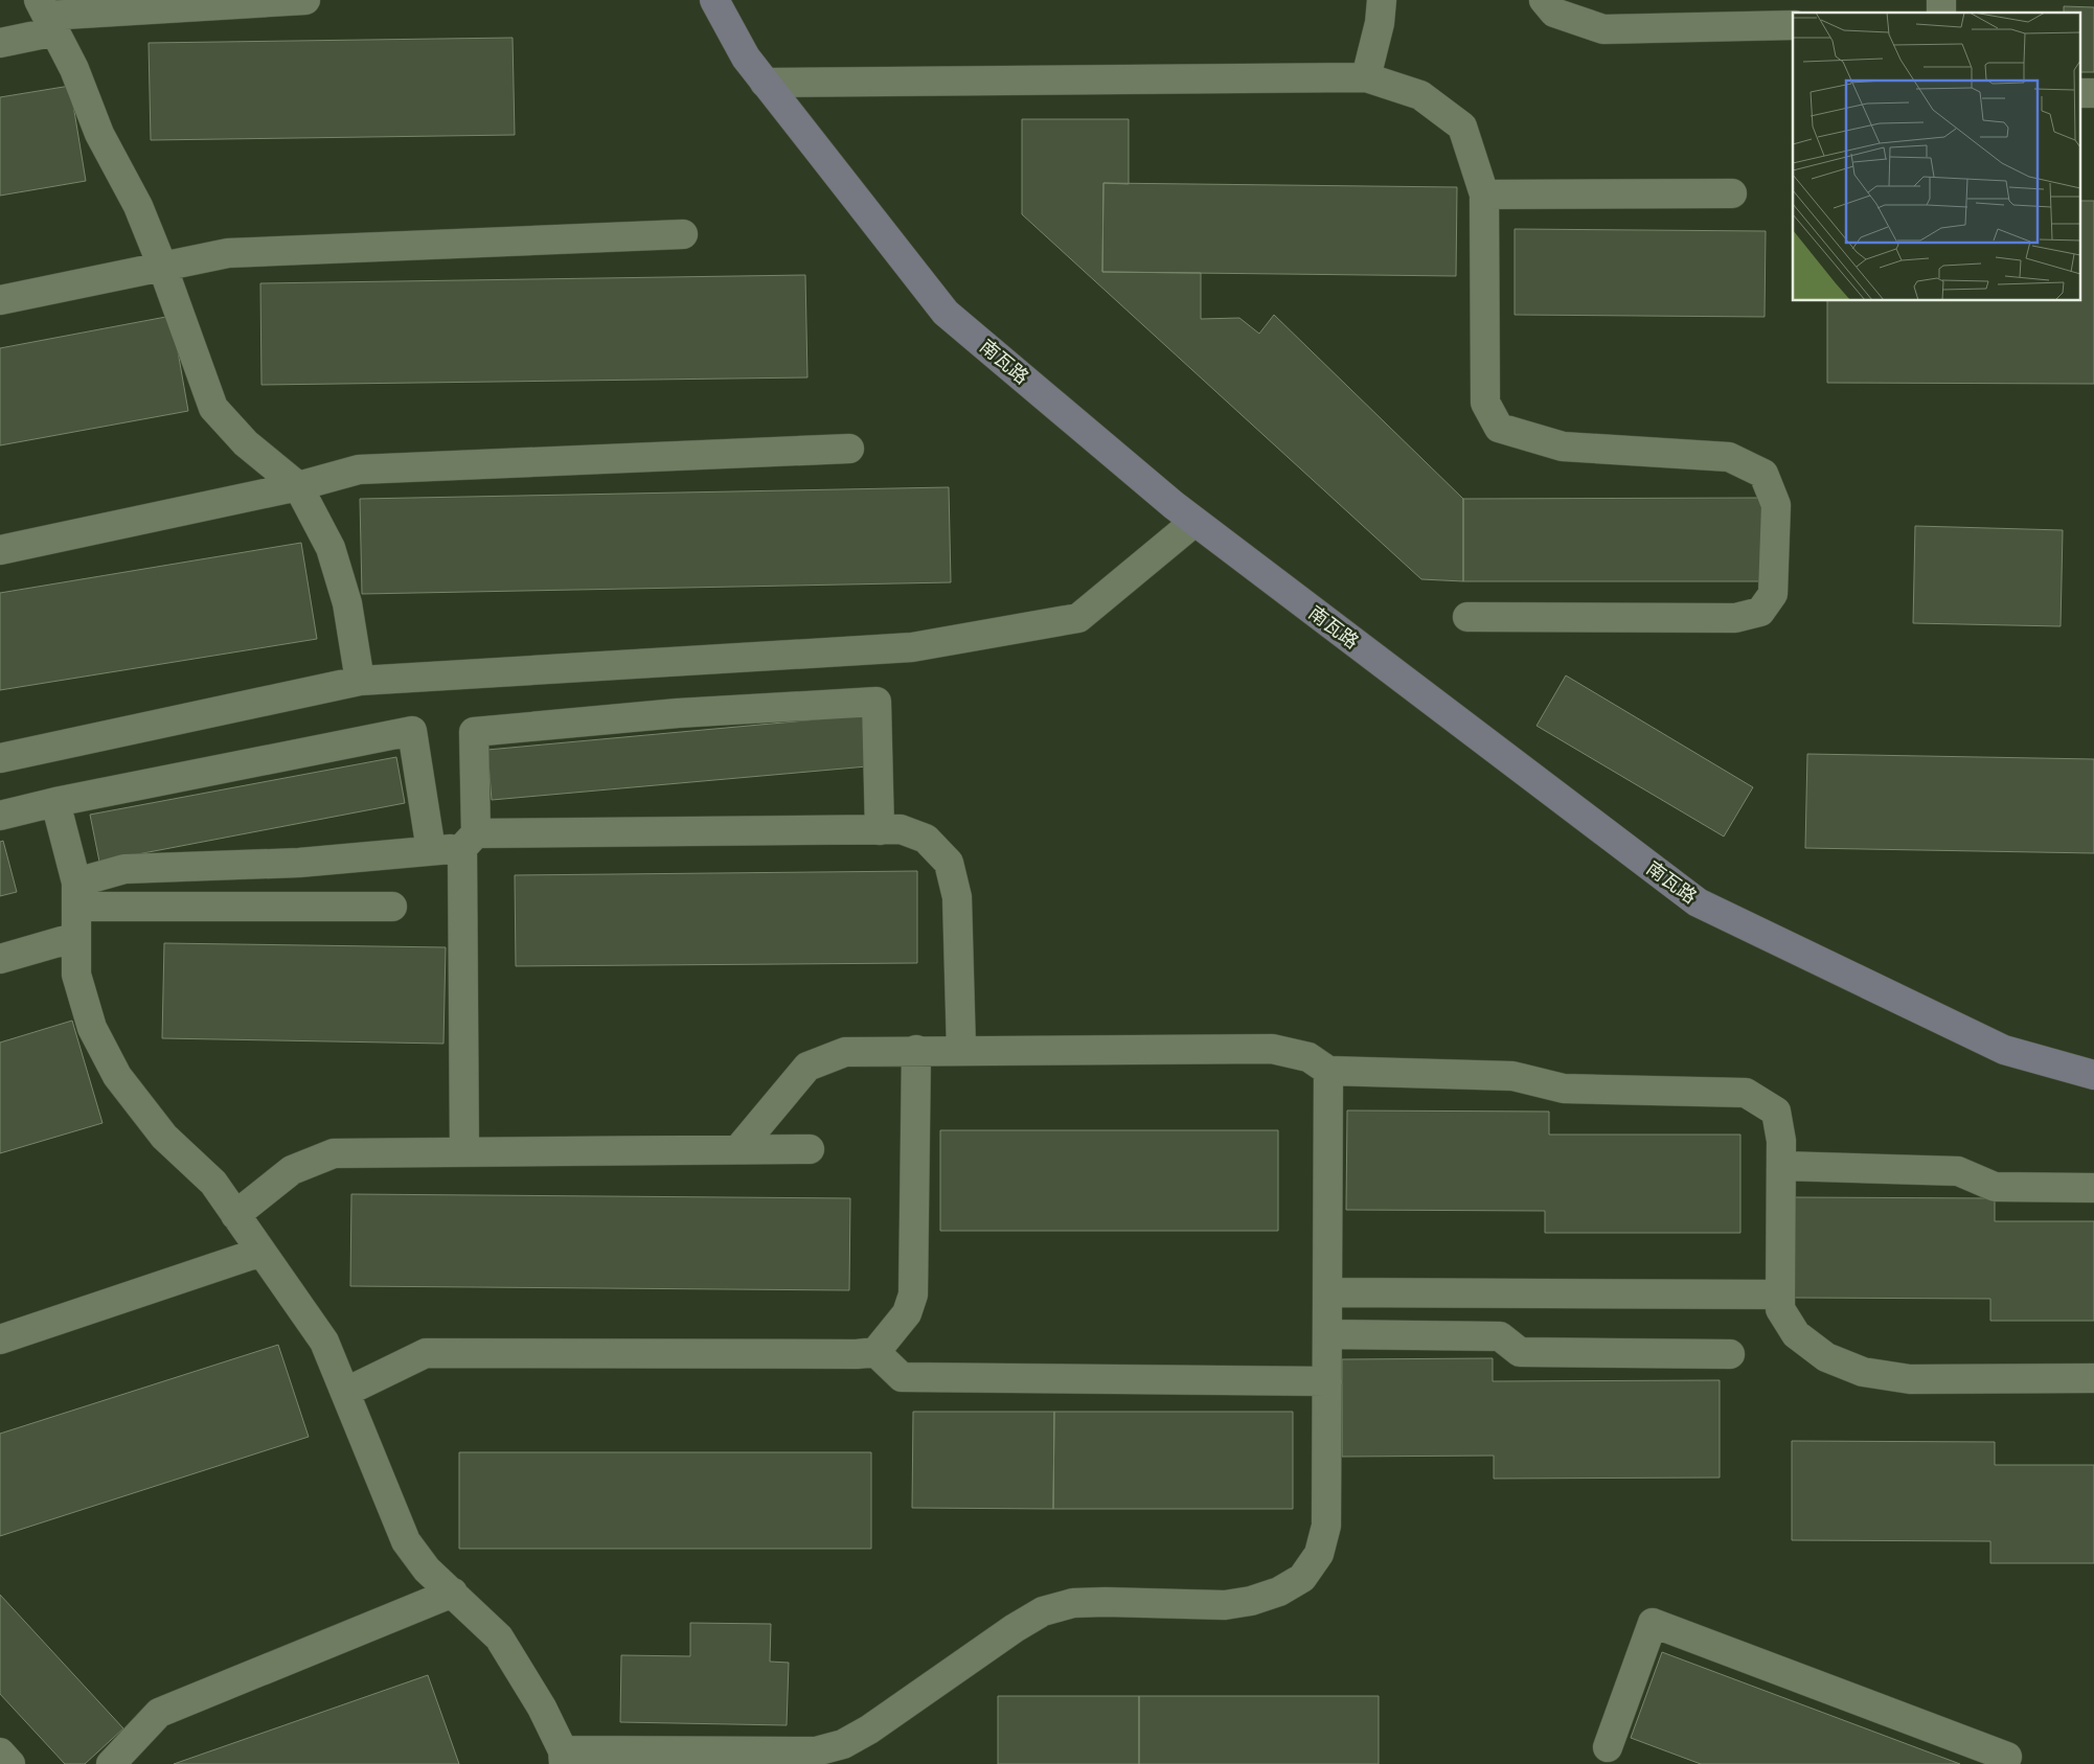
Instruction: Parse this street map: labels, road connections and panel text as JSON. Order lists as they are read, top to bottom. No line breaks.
{"streets":{"street":["南瓦路"]}}
